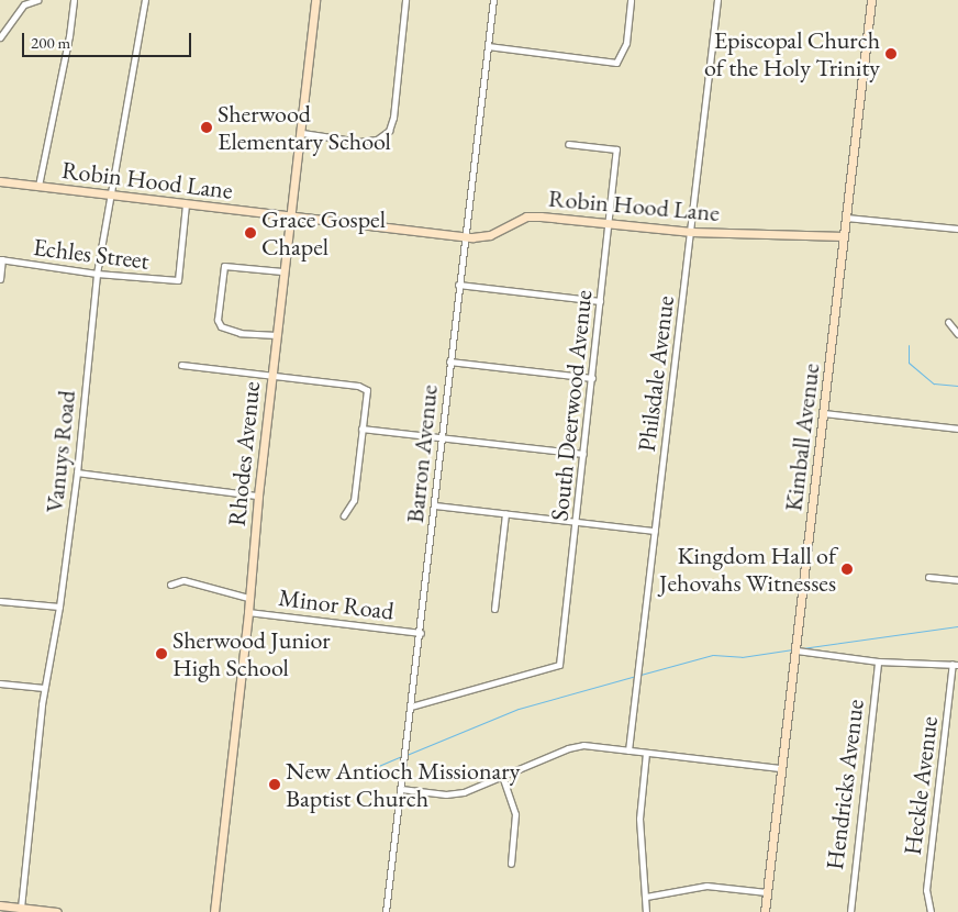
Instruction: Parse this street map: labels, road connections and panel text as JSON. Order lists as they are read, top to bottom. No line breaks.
{"streets":{"main road":["Robin Hood Lane","Kimball Avenue","Rhodes Avenue"],"street":["Echles Street","Philsdale Avenue","South Deerwood Avenue","Vanuys Road","Barron Avenue","Minor Road","Hendricks Avenue","Heckle Avenue"]},"crossings":[["Robin Hood Lane","Echles Street"],["Robin Hood Lane","Philsdale Avenue"],["Robin Hood Lane","South Deerwood Avenue"],["Robin Hood Lane","Kimball Avenue"],["Robin Hood Lane","Vanuys Road"],["Robin Hood Lane","Rhodes Avenue"],["Robin Hood Lane","Barron Avenue"],["Echles Street","Vanuys Road"],["South Deerwood Avenue","Barron Avenue"],["Rhodes Avenue","Minor Road"],["Barron Avenue","Minor Road"]],"places":["Episcopal Church of the Holy Trinity","Sherwood Elementary School","Grace Gospel Chapel","Kingdom Hall of Jehovahs Witnesses","Sherwood Junior High School","New Antioch Missionary Baptist Church"],"scale_bar":"200 m"}
